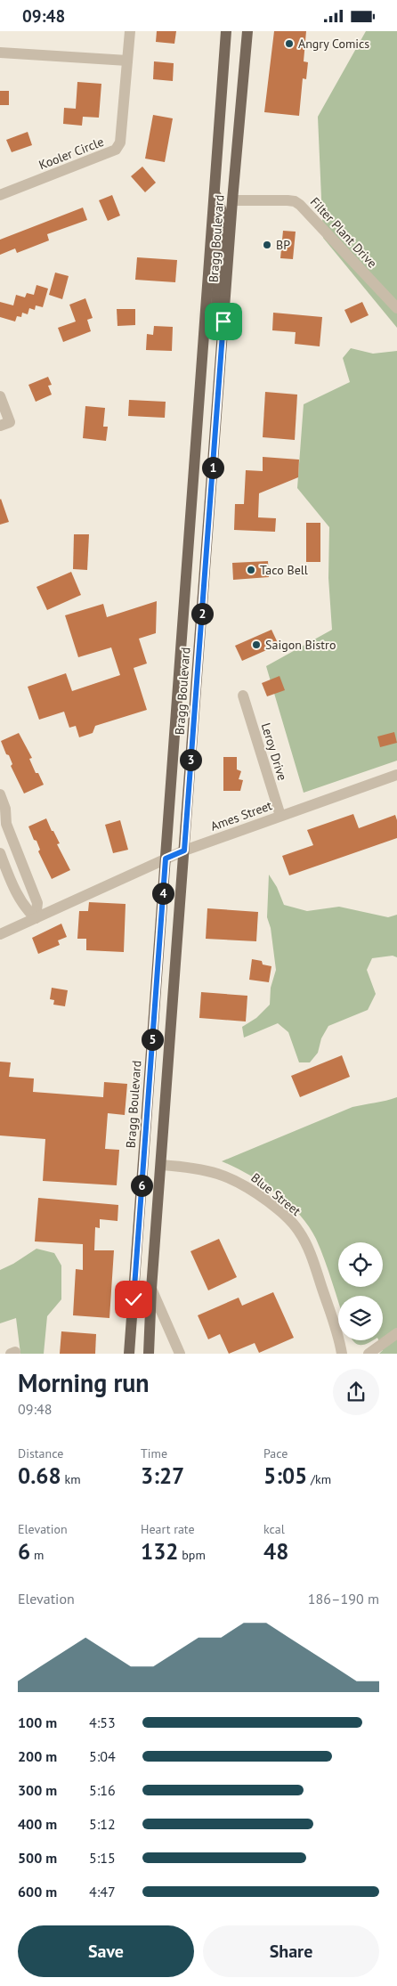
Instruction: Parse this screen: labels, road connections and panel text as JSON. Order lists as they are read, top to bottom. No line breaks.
{"streets":{"main road":["Bragg Boulevard"],"street":["Kooler Circle","Filter Plant Drive","Leroy Drive","Ames Street","Blue Street"]},"crossings":[["Filter Plant Drive","Bragg Boulevard"],["Bragg Boulevard","Ames Street"],["Bragg Boulevard","Blue Street"],["Leroy Drive","Ames Street"]],"places":["Angry Comics","BP","Taco Bell","Saigon Bistro"],"page":{"status":"09:48","pins":["1","2","3","4","5","6"],"heading":["Morning run","09:48"],"stats":[["Distance","0.68 km"],["Time","3:27"],["Pace","5:05 /km"],["Elevation","6 m"],["Heart rate","132 bpm"],["kcal","48"]],"chart":["Elevation","186–190 m"],"list":[{"name":"100 m","note":"4:53"},{"name":"200 m","note":"5:04"},{"name":"300 m","note":"5:16"},{"name":"400 m","note":"5:12"},{"name":"500 m","note":"5:15"},{"name":"600 m","note":"4:47"}],"buttons":["Save","Share"]}}
